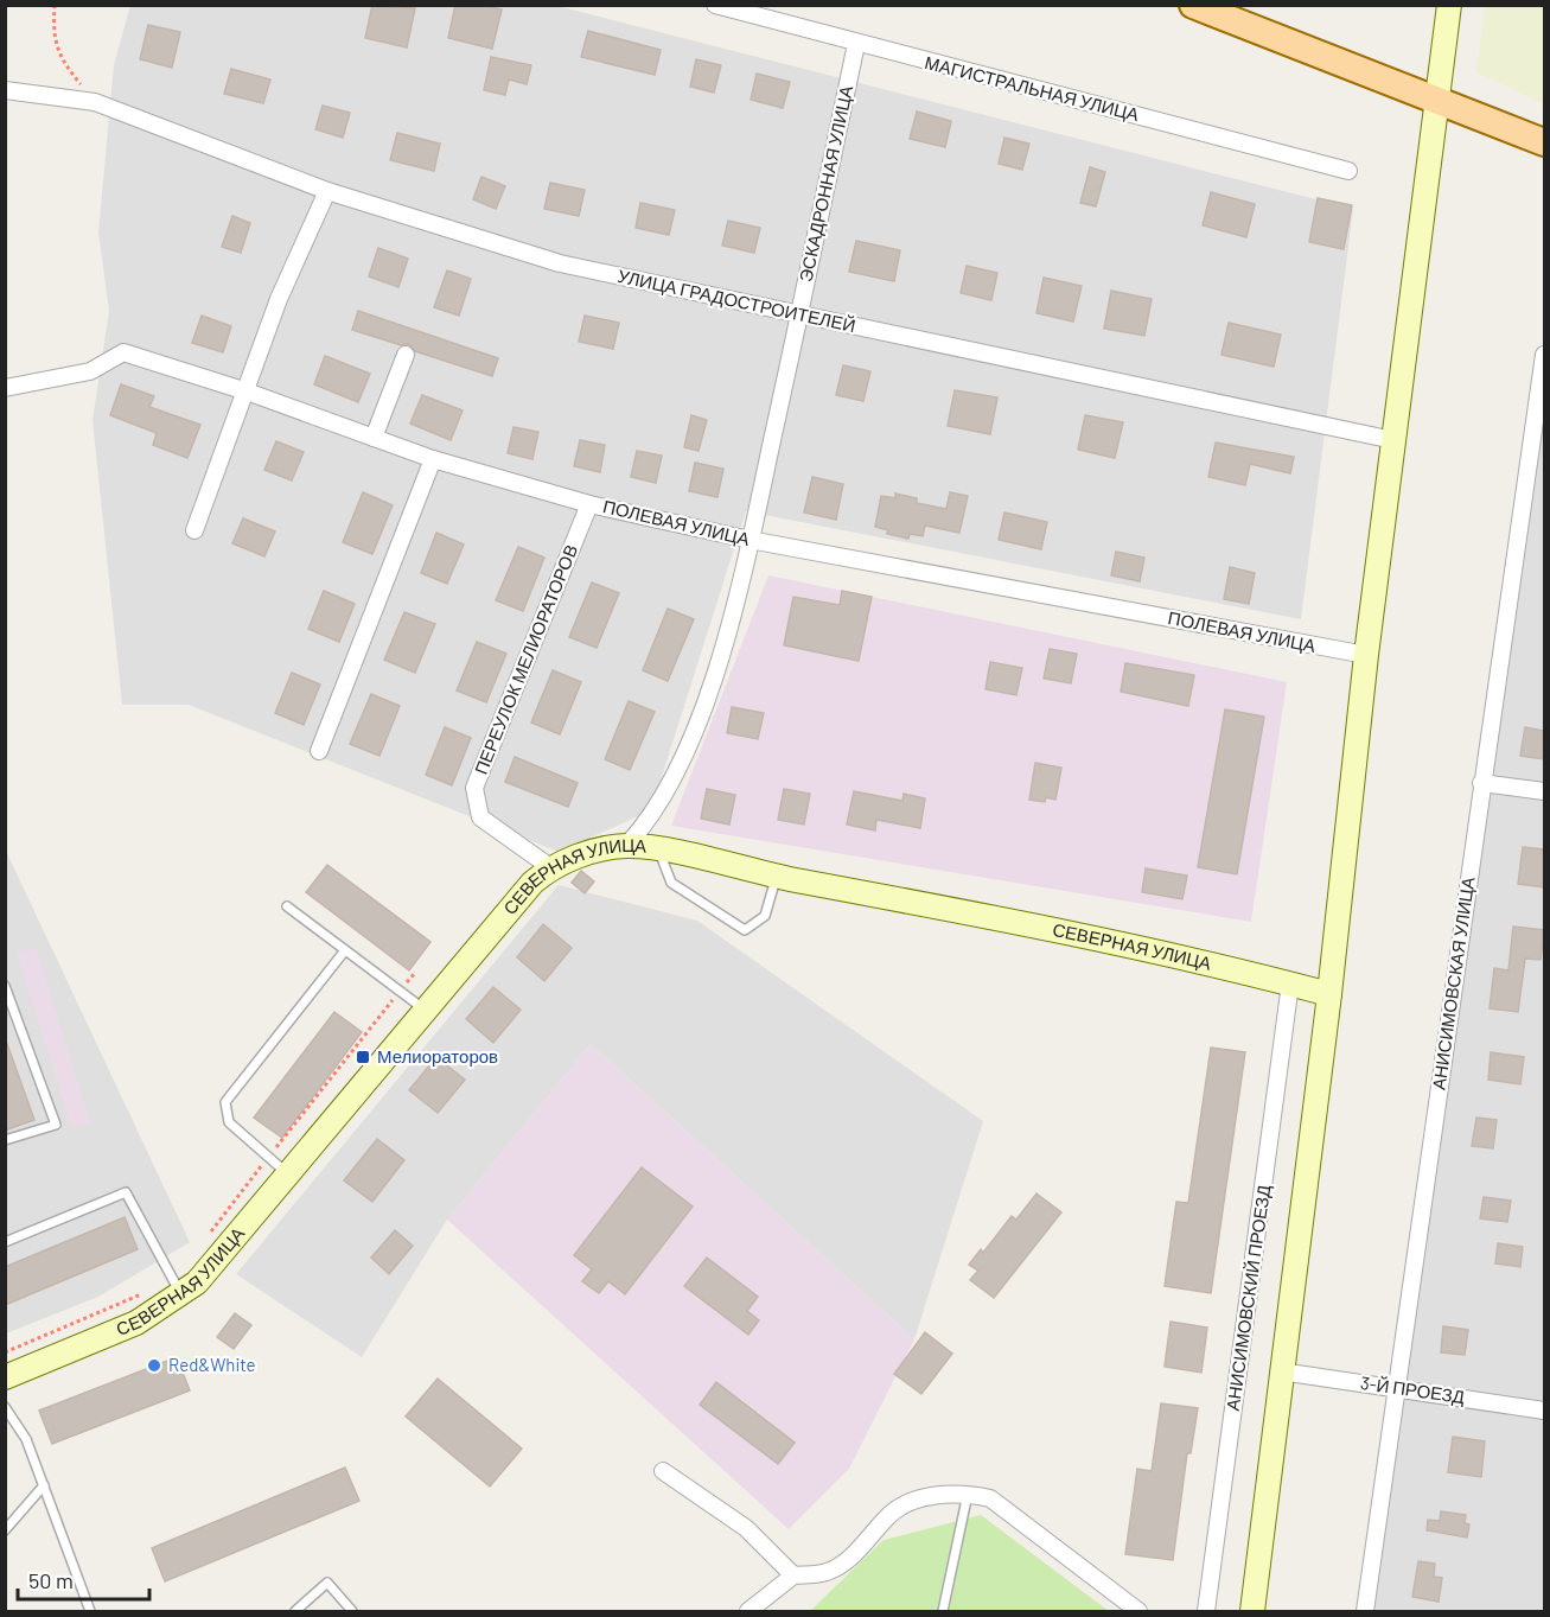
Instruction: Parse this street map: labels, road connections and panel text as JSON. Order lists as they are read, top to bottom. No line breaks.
{"streets":{"street":["МАГИСТРАЛЬНАЯ УЛИЦА","ЭСКАДРОННАЯ УЛИЦА","УЛИЦА ГРАДОСТРОИТЕЛЕЙ","ПОЛЕВАЯ УЛИЦА","ПЕРЕУЛОК МЕЛИОРАТОРОВ","СЕВЕРНАЯ УЛИЦА","АНИСИМОВСКАЯ УЛИЦА","АНИСИМОВСКИЙ ПРОЕЗД","3-Й ПРОЕЗД"]},"crossings":[["МАГИСТРАЛЬНАЯ УЛИЦА","ЭСКАДРОННАЯ УЛИЦА"],["ЭСКАДРОННАЯ УЛИЦА","УЛИЦА ГРАДОСТРОИТЕЛЕЙ"],["ЭСКАДРОННАЯ УЛИЦА","ПОЛЕВАЯ УЛИЦА"],["ЭСКАДРОННАЯ УЛИЦА","СЕВЕРНАЯ УЛИЦА"],["ПОЛЕВАЯ УЛИЦА","ПЕРЕУЛОК МЕЛИОРАТОРОВ"],["ПЕРЕУЛОК МЕЛИОРАТОРОВ","СЕВЕРНАЯ УЛИЦА"],["СЕВЕРНАЯ УЛИЦА","АНИСИМОВСКИЙ ПРОЕЗД"],["АНИСИМОВСКАЯ УЛИЦА","3-Й ПРОЕЗД"]],"places":{"transit":["Мелиораторов"],"other":["Red&White"]},"scale_bar":"50 m"}
